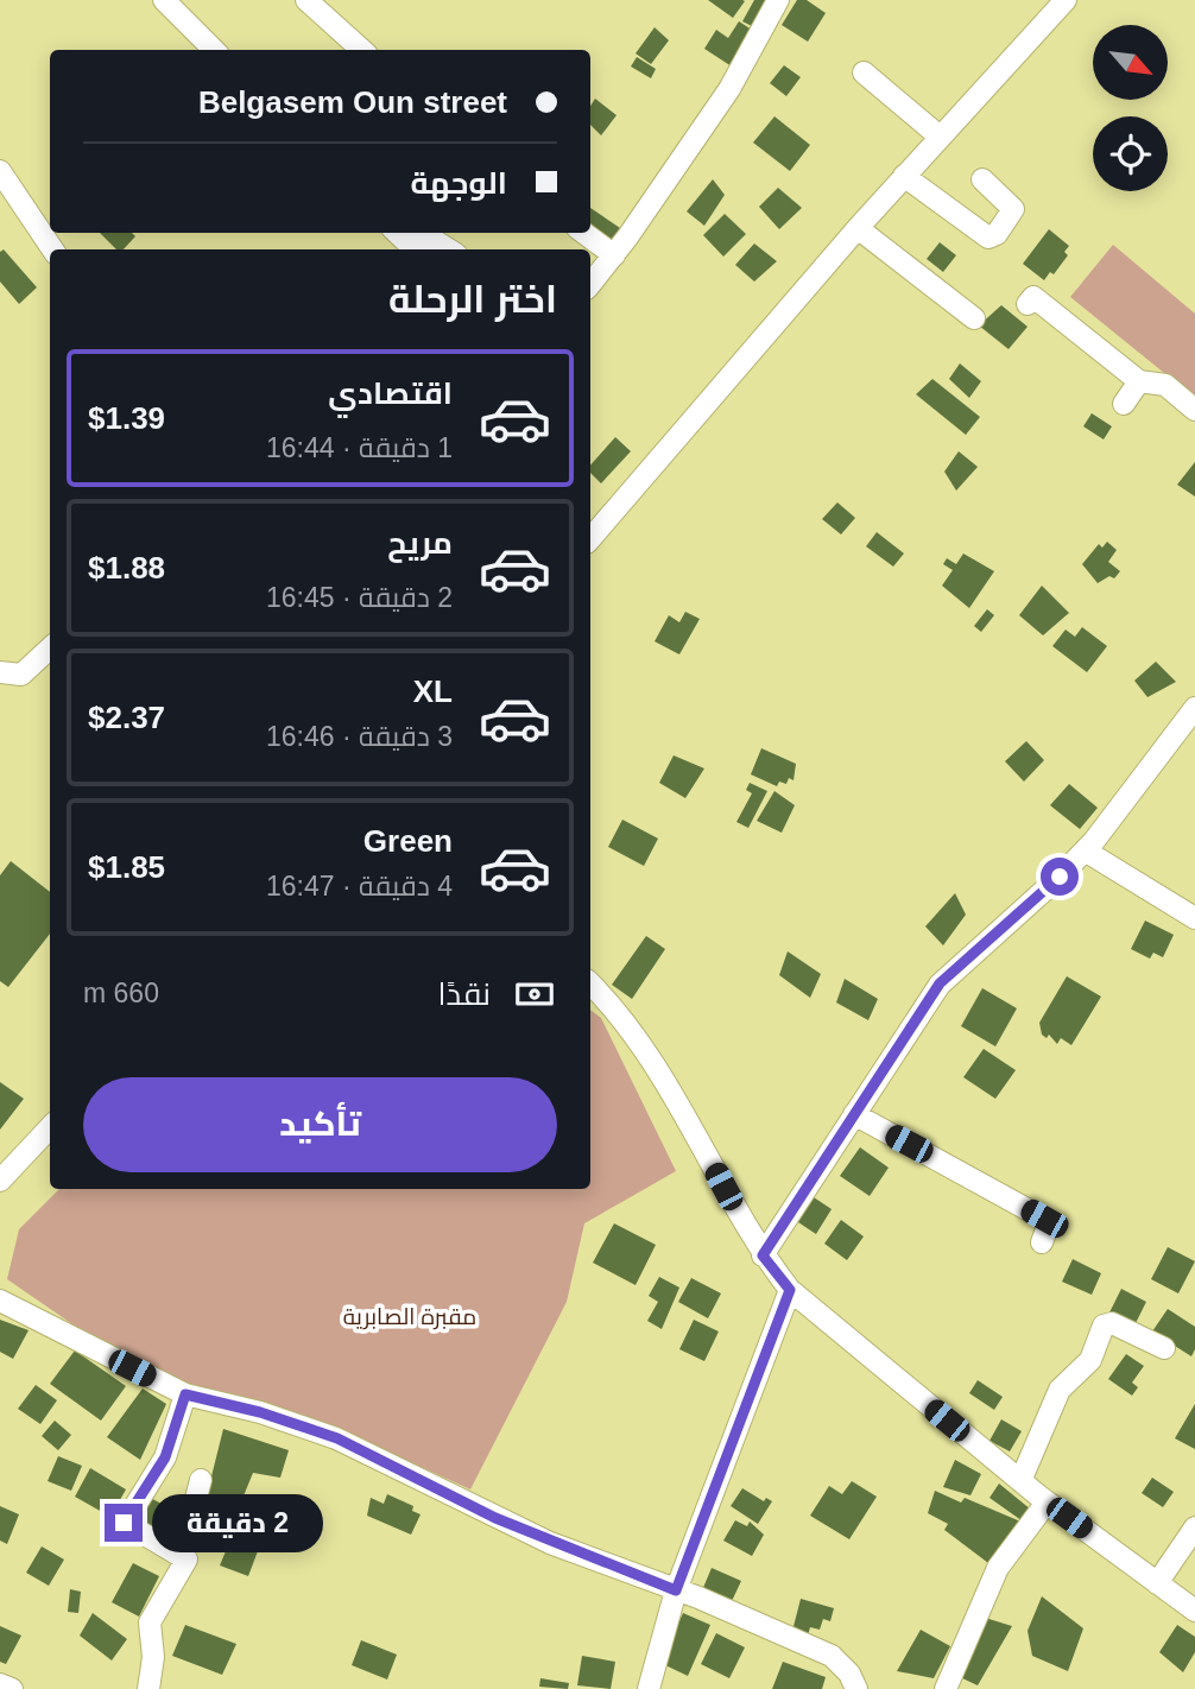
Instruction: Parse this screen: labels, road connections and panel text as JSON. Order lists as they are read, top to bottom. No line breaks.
{"parks":["مقبرة الصابرية"],"north":"bottom right","page":{"banner":["Belgasem Oun street","الوجهة"],"heading":"اختر الرحلة","list":[{"name":"اقتصادي","note":"1 دقيقة · 16:44","value":"$1.39"},{"name":"مريح","note":"2 دقيقة · 16:45","value":"$1.88"},{"name":"XL","note":"3 دقيقة · 16:46","value":"$2.37"},{"name":"Green","note":"4 دقيقة · 16:47","value":"$1.85"}],"pay":["نقدًا","660 m"],"buttons":"تأكيد","bubble":"2 دقيقة"}}
